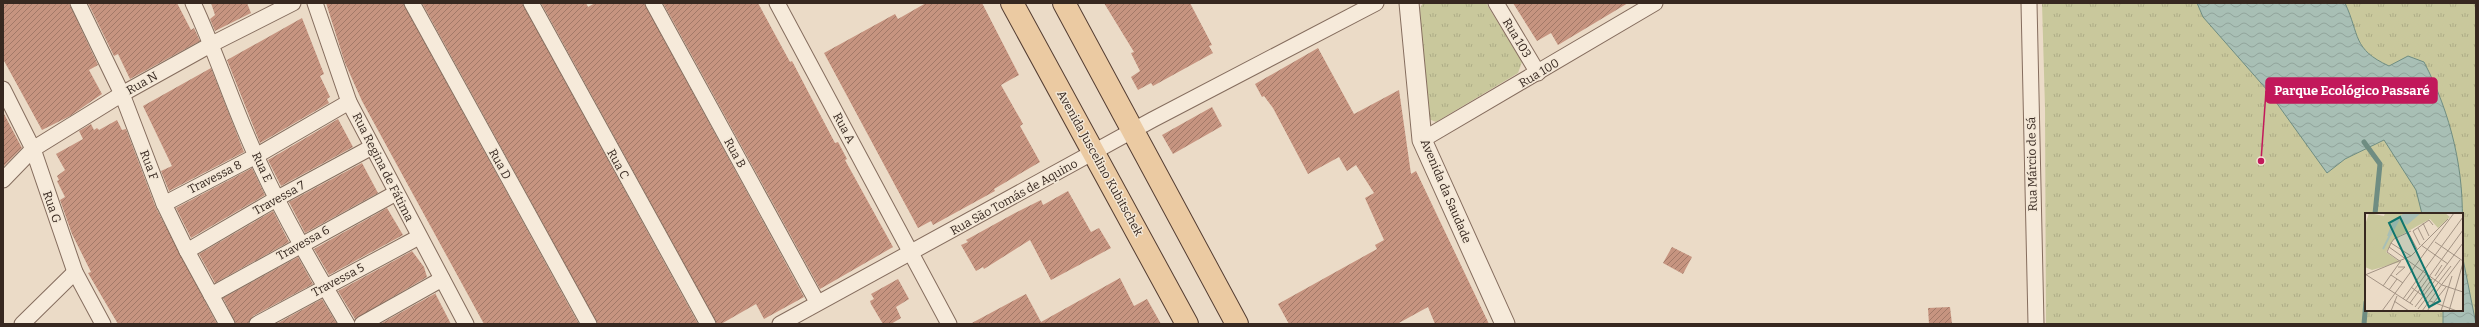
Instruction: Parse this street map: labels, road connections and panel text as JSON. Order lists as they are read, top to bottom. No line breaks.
{"streets":{"main road":["Avenida Juscelino Kubitschek"],"street":["Rua 103","Rua 100","Rua N","Rua A","Rua B","Rua D","Rua C","Rua Márcio de Sá","Rua F","Rua E","Rua Regina de Fátima","Travessa 8","Avenida da Saudade","Rua São Tomás de Aquino","Travessa 7","Rua G","Travessa 6","Travessa 5"]},"crossings":[["Rua 103","Rua 100"],["Rua 100","Avenida da Saudade"],["Rua N","Rua F"],["Rua N","Rua E"],["Rua N","Rua G"],["Rua A","Rua São Tomás de Aquino"],["Rua B","Rua São Tomás de Aquino"],["Avenida Juscelino Kubitschek","Rua São Tomás de Aquino"],["Rua F","Travessa 8"],["Rua F","Travessa 7"],["Rua F","Travessa 6"],["Rua E","Travessa 8"],["Rua E","Travessa 7"],["Rua E","Travessa 6"],["Rua E","Travessa 5"],["Rua Regina de Fátima","Travessa 8"],["Rua Regina de Fátima","Travessa 7"],["Rua Regina de Fátima","Travessa 6"],["Rua Regina de Fátima","Travessa 5"]],"places":["Parque Ecológico Passaré"]}
